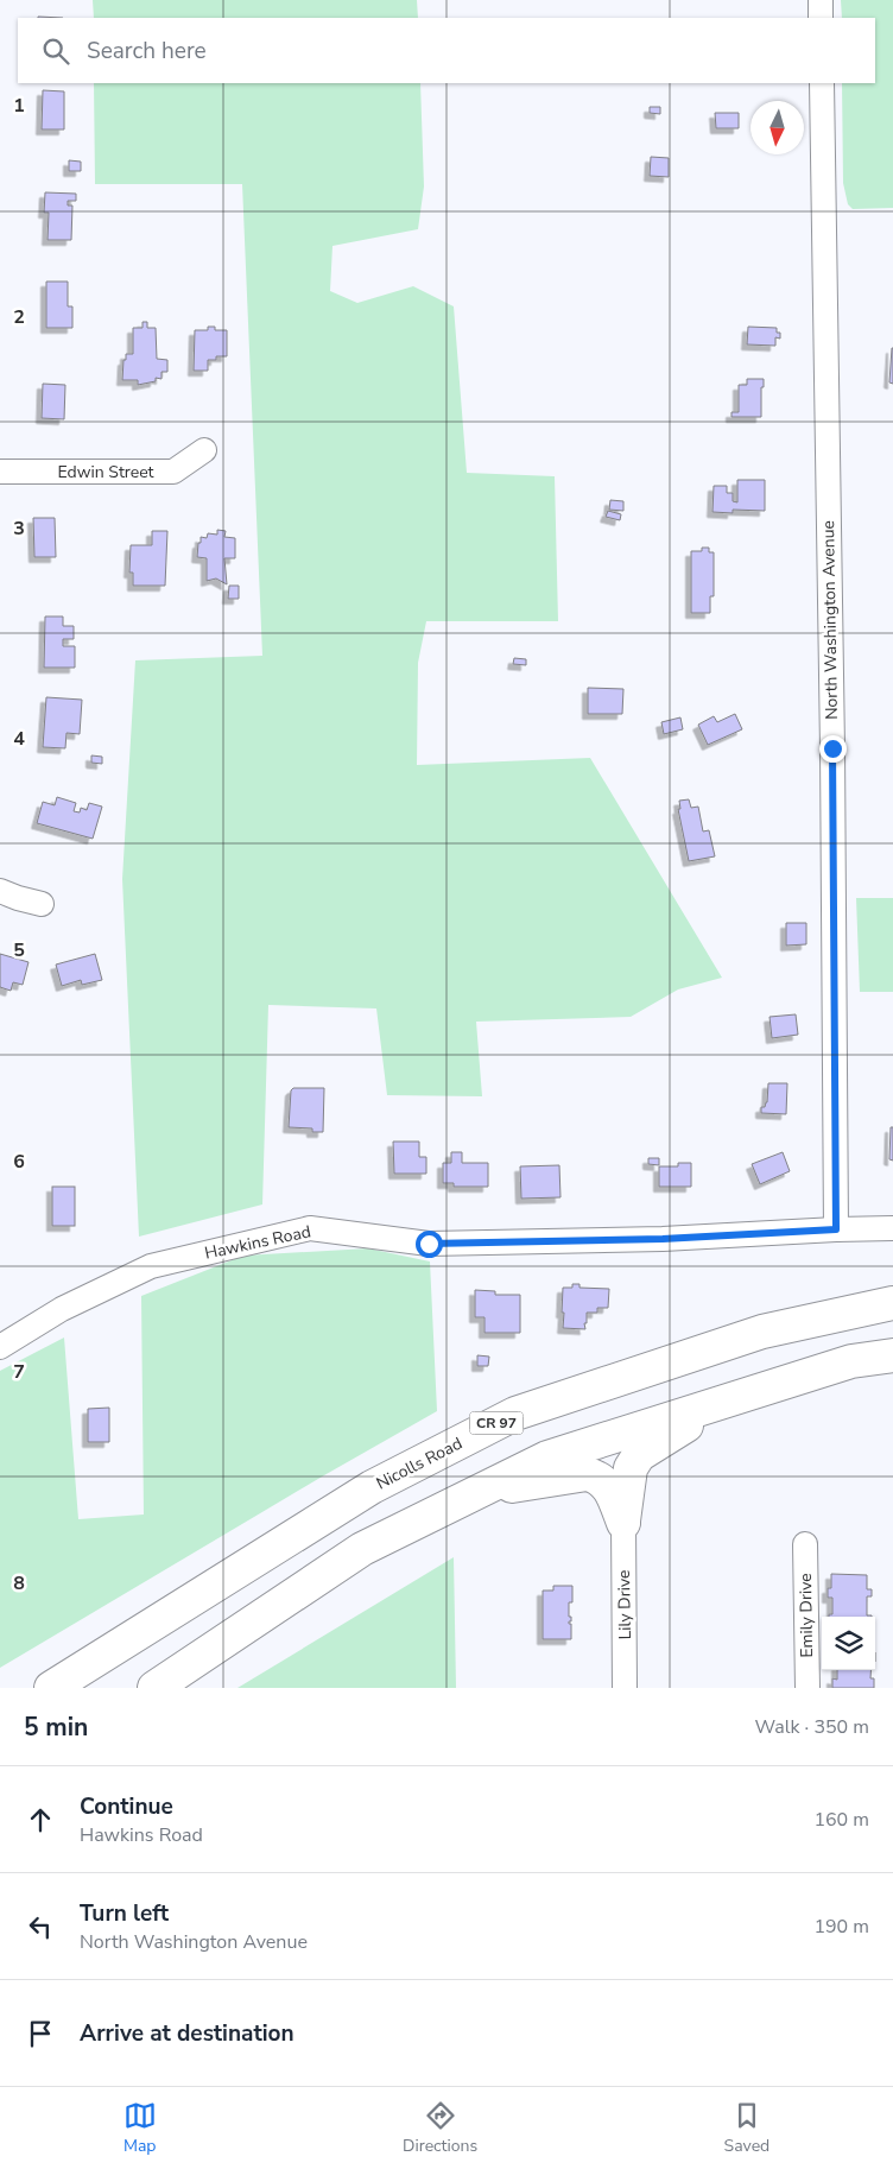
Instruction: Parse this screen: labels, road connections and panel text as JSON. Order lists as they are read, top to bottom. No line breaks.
{"streets":{"highway":["CR 97","Nicolls Road"],"street":["Edwin Street","North Washington Avenue","Hawkins Road","Lily Drive","Emily Drive"]},"crossings":[["North Washington Avenue","Hawkins Road"]],"north":"bottom","page":{"search":"Search here","heading":["5 min","Walk · 350 m"],"list":[["Continue","Hawkins Road","160 m"],["Turn left","North Washington Avenue","190 m"],"Arrive at destination"],"nav":["Map","Directions","Saved"]},"grid":{"rows":["1","2","3","4","5","6","7","8"]}}
